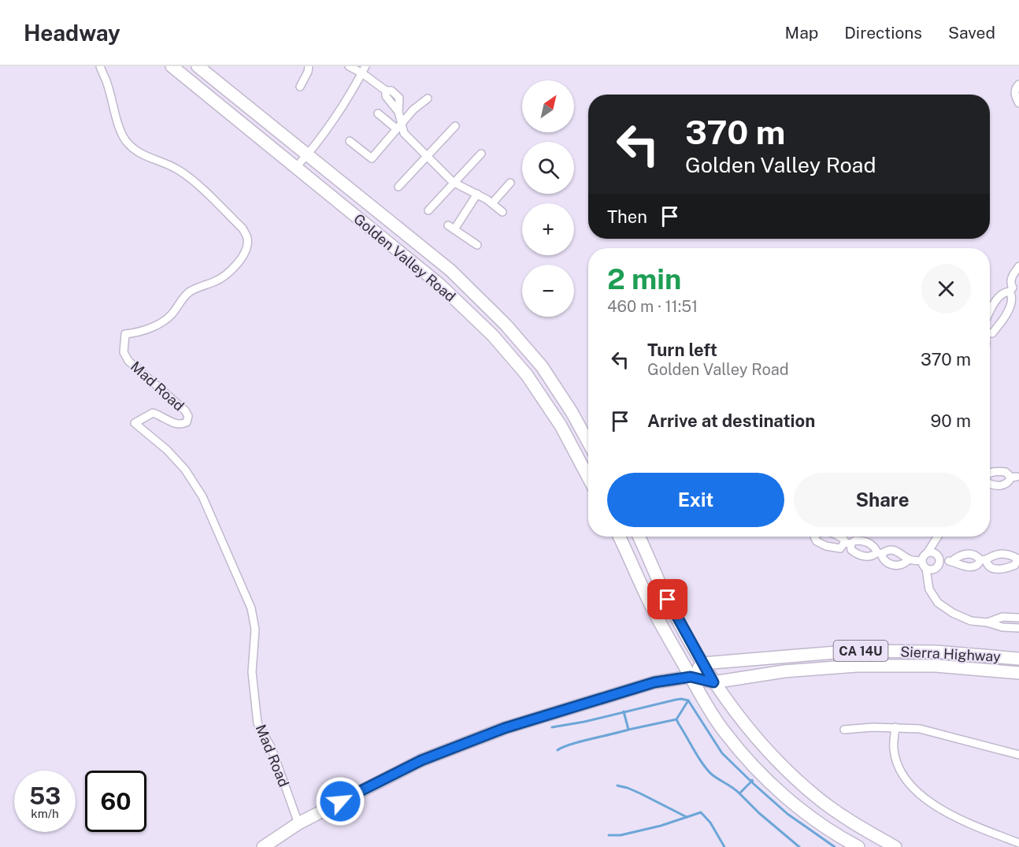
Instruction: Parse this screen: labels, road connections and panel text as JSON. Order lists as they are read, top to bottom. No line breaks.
{"streets":{"main road":["Golden Valley Road","CA 14U","Sierra Highway"],"street":["Mad Road"]},"crossings":[["Mad Road","Sierra Highway"]],"north":"top right","page":{"header":"Headway","nav":["Map","Directions","Saved"],"map_buttons":["+","−"],"turn":["370 m","Golden Valley Road"],"then":"Then","heading":["2 min","460 m · 11:51"],"list":[{"name":"Turn left","note":"Golden Valley Road","value":"370 m"},{"name":"Arrive at destination","value":"90 m"}],"buttons":["Exit","Share"],"speed":"53 km/h","limit":"60"}}
